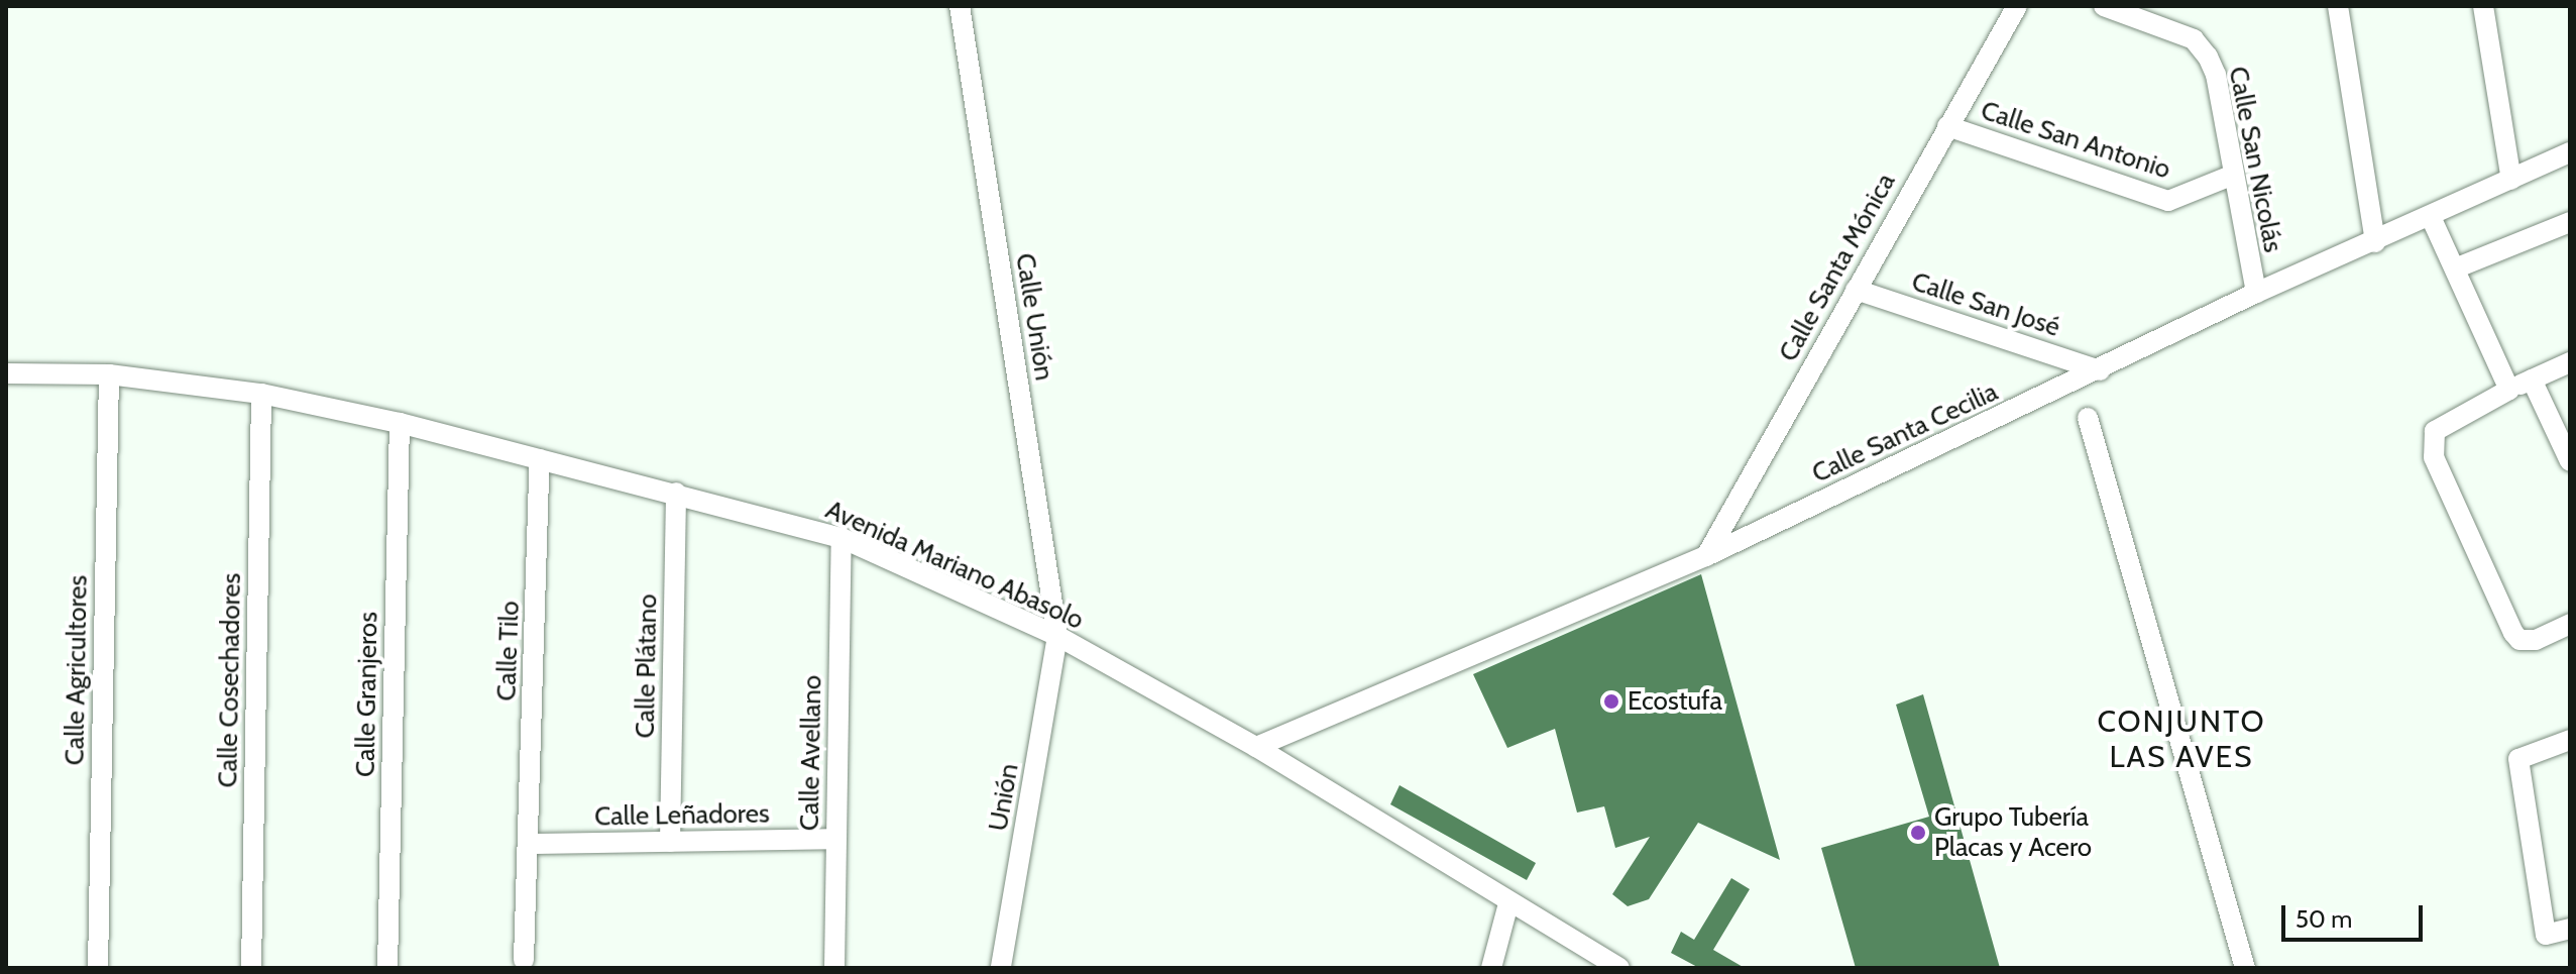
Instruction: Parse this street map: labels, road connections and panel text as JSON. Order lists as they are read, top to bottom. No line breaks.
{"streets":{"street":["Calle San Antonio","Calle San Nicolás","Calle Santa Mónica","Calle San José","Calle Unión","Calle Santa Cecilia","Avenida Mariano Abasolo","Calle Tilo","Calle Plátano","Calle Agricultores","Calle Cosechadores","Calle Granjeros","Calle Avellano","Unión","Calle Leñadores"]},"crossings":[["Calle San Antonio","Calle San Nicolás"],["Calle San Antonio","Calle Santa Mónica"],["Calle San Nicolás","Calle Santa Cecilia"],["Calle Santa Mónica","Calle San José"],["Calle Santa Mónica","Calle Santa Cecilia"],["Calle San José","Calle Santa Cecilia"],["Calle Unión","Avenida Mariano Abasolo"],["Calle Unión","Unión"],["Calle Santa Cecilia","Avenida Mariano Abasolo"],["Avenida Mariano Abasolo","Calle Tilo"],["Avenida Mariano Abasolo","Calle Plátano"],["Avenida Mariano Abasolo","Calle Agricultores"],["Avenida Mariano Abasolo","Calle Cosechadores"],["Avenida Mariano Abasolo","Calle Granjeros"],["Avenida Mariano Abasolo","Calle Avellano"],["Avenida Mariano Abasolo","Unión"],["Calle Tilo","Calle Leñadores"],["Calle Plátano","Calle Leñadores"],["Calle Avellano","Calle Leñadores"]],"districts":["CONJUNTO LAS AVES"],"places":["Ecostufa","Grupo Tubería Placas y Acero"],"scale_bar":"50 m"}
